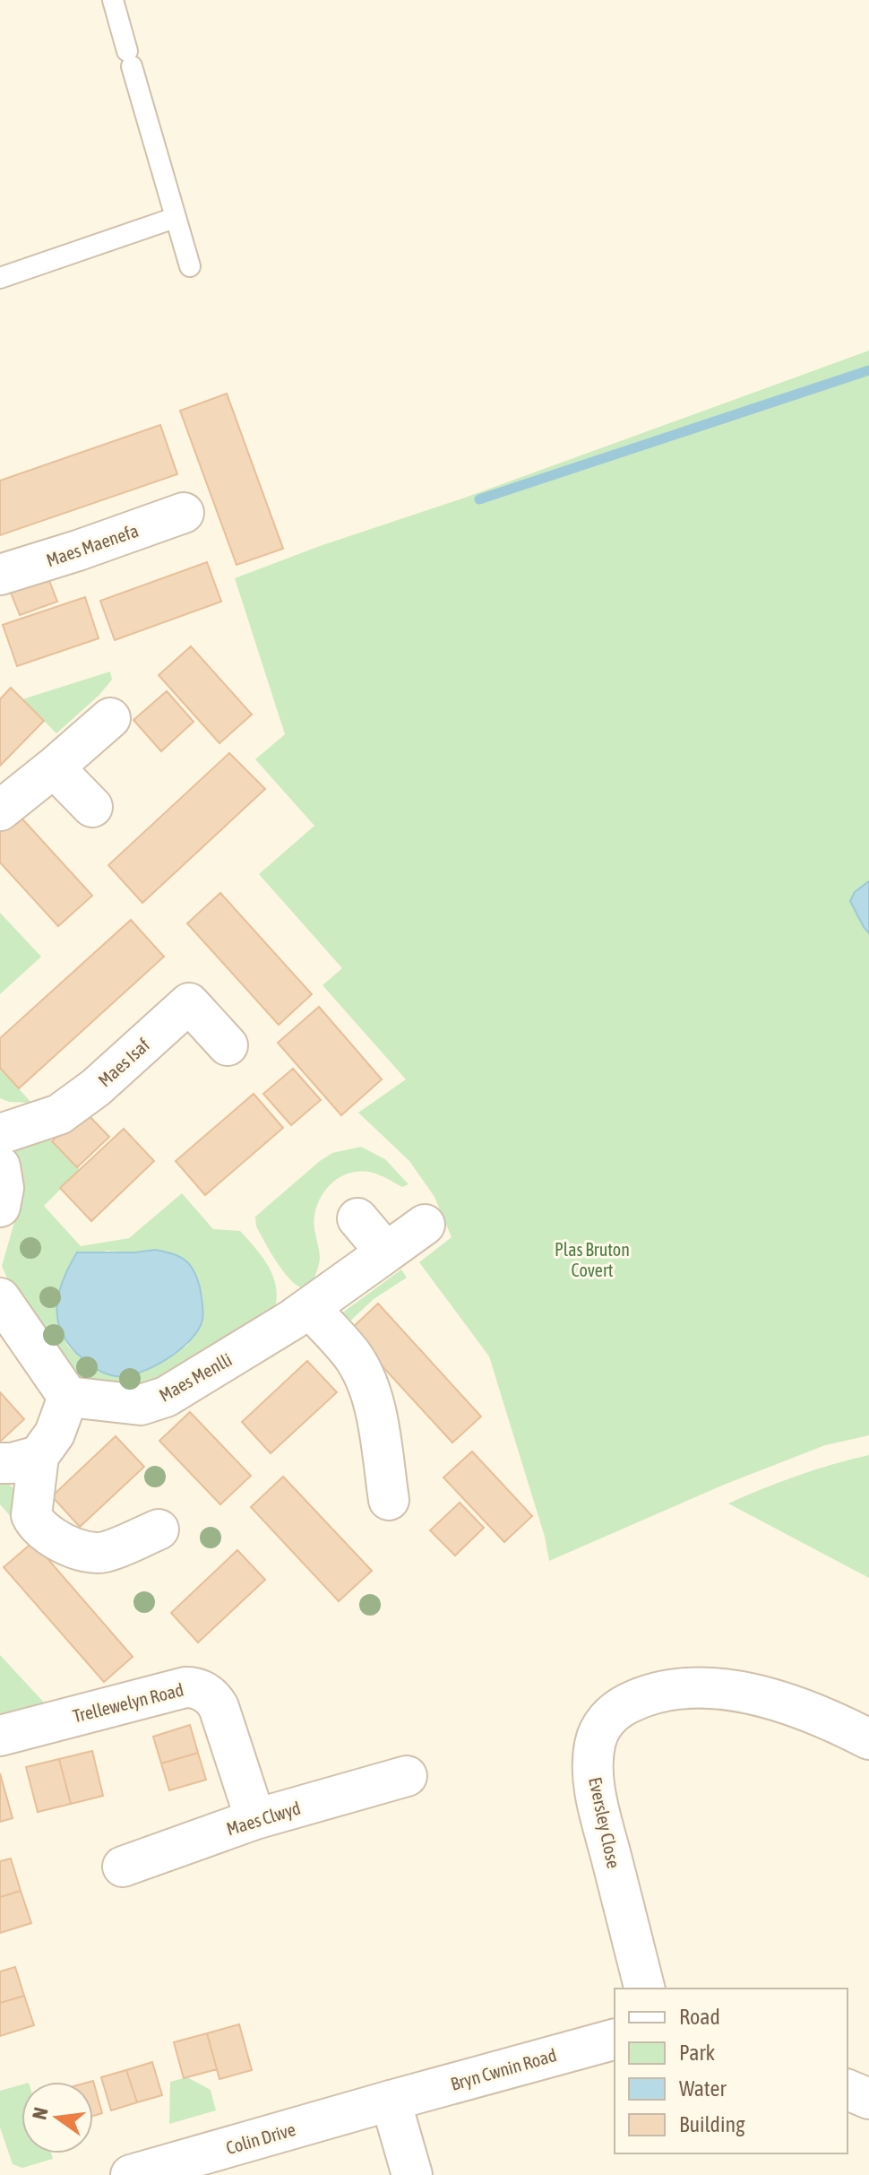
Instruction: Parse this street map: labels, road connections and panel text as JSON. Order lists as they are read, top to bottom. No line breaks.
{"streets":{"street":["Maes Maenefa","Maes Isaf","Maes Menlli","Trellewelyn Road","Maes Clwyd","Eversley Close","Bryn Cwnin Road","Colin Drive"]},"crossings":[["Trellewelyn Road","Maes Clwyd"],["Bryn Cwnin Road","Colin Drive"]],"parks":["Plas Bruton Covert"],"legend":["Road","Park","Water","Building"],"north":"left"}
